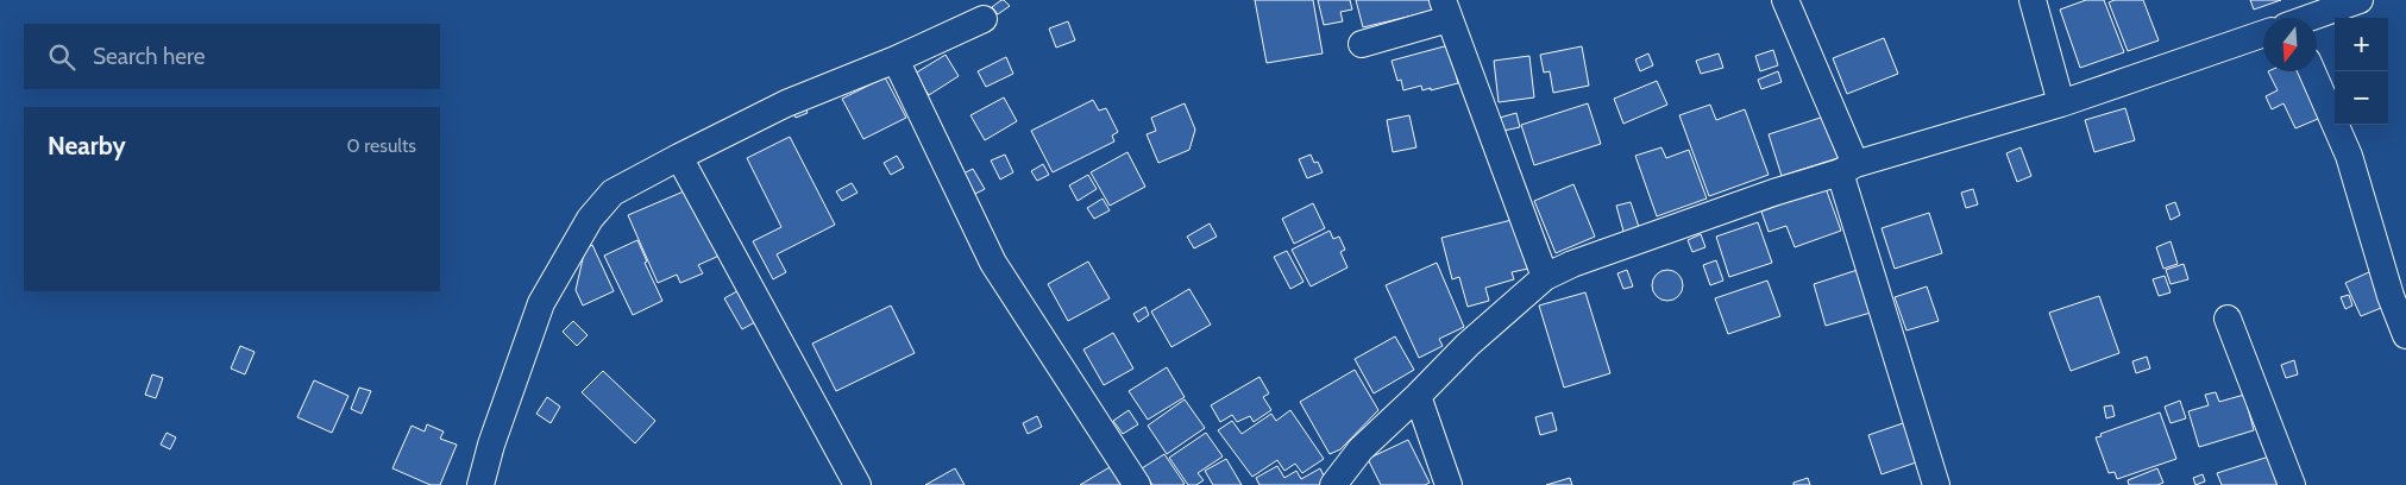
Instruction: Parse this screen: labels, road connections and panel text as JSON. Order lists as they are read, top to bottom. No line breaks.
{"north":"bottom","page":{"map_buttons":["+","−"],"search":"Search here","heading":["Nearby","0 results"]}}
